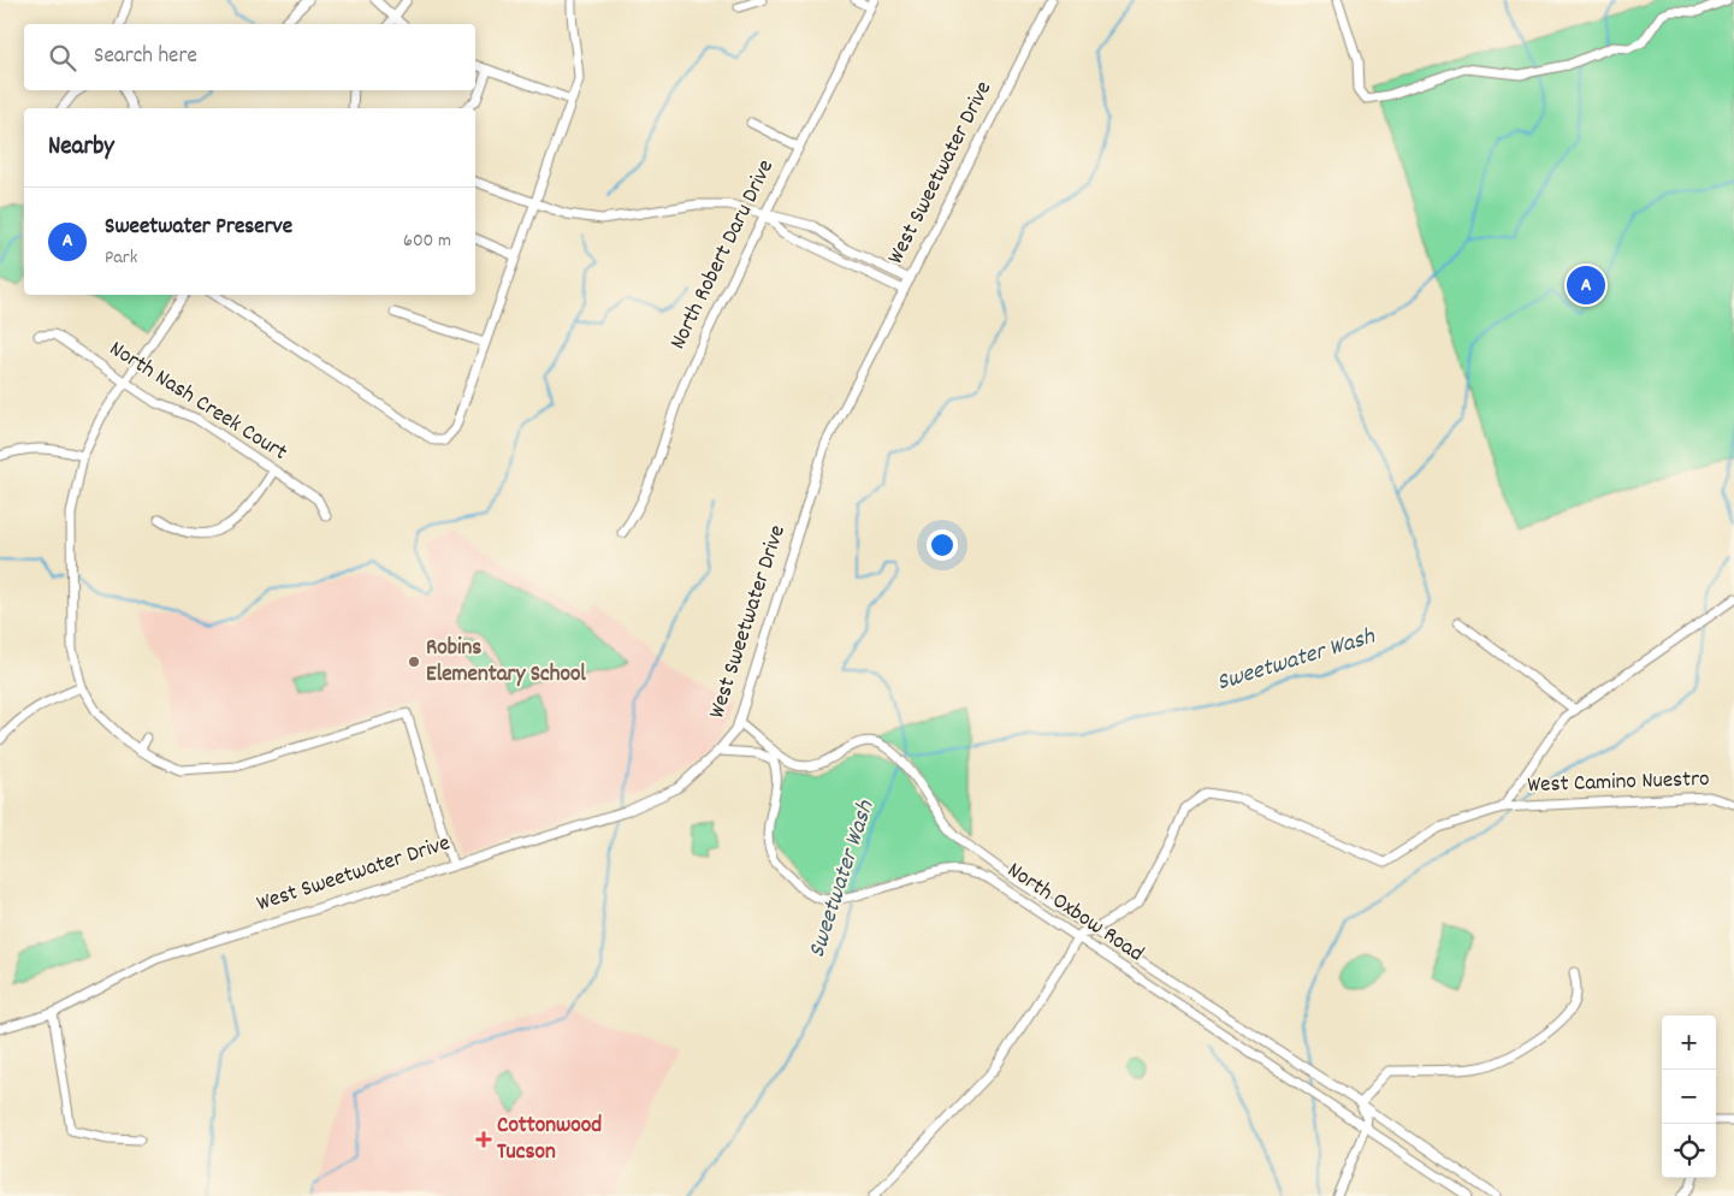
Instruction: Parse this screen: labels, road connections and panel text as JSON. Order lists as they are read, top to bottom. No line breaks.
{"streets":{"street":["West Sweetwater Drive","North Robert Daru Drive","North Nash Creek Court","West Camino Nuestro","North Oxbow Road"]},"crossings":[["West Sweetwater Drive","North Oxbow Road"],["West Camino Nuestro","North Oxbow Road"]],"water":["Sweetwater Wash"],"places":{"other":["Robins Elementary School"],"health":["Cottonwood Tucson"]},"page":{"search":"Search here","heading":"Nearby","list":[{"mark":"A","name":"Sweetwater Preserve","note":"Park","value":"600 m"}],"pins":"A","map_buttons":["+","−"]}}
